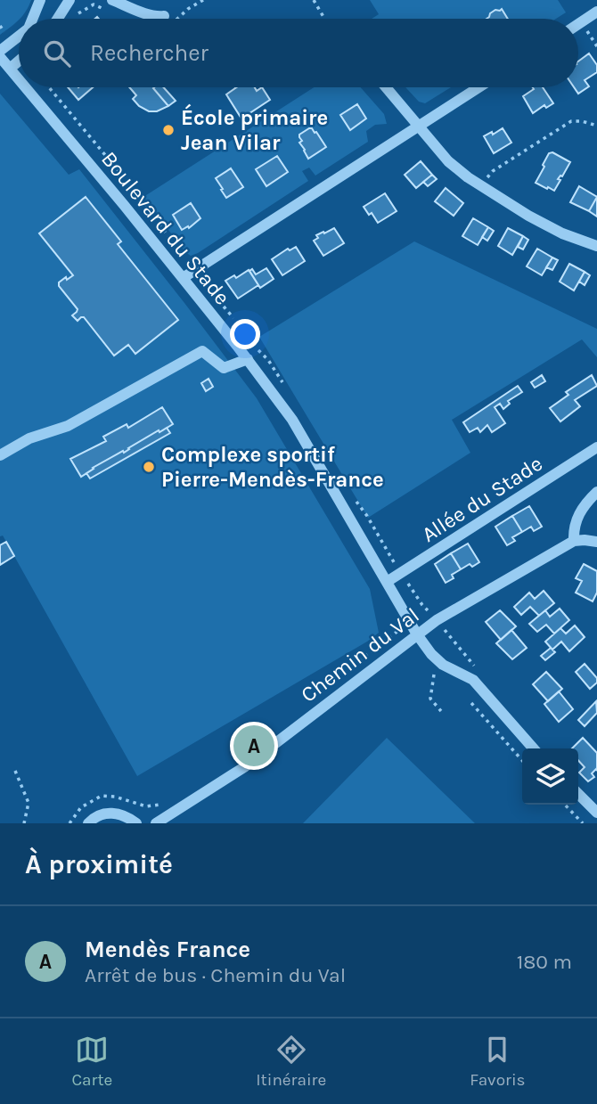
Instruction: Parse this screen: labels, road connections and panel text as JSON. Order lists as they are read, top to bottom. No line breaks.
{"streets":{"street":["Boulevard du Stade","Allée du Stade","Chemin du Val"]},"crossings":[["Boulevard du Stade","Allée du Stade"],["Boulevard du Stade","Chemin du Val"]],"places":["École primaire Jean Vilar","Complexe sportif Pierre-Mendès-France"],"page":{"search":"Rechercher","pins":"A","heading":"À proximité","list":[{"mark":"A","name":"Mendès France","note":"Arrêt de bus · Chemin du Val","value":"180 m"}],"nav":["Carte","Itinéraire","Favoris"]}}
